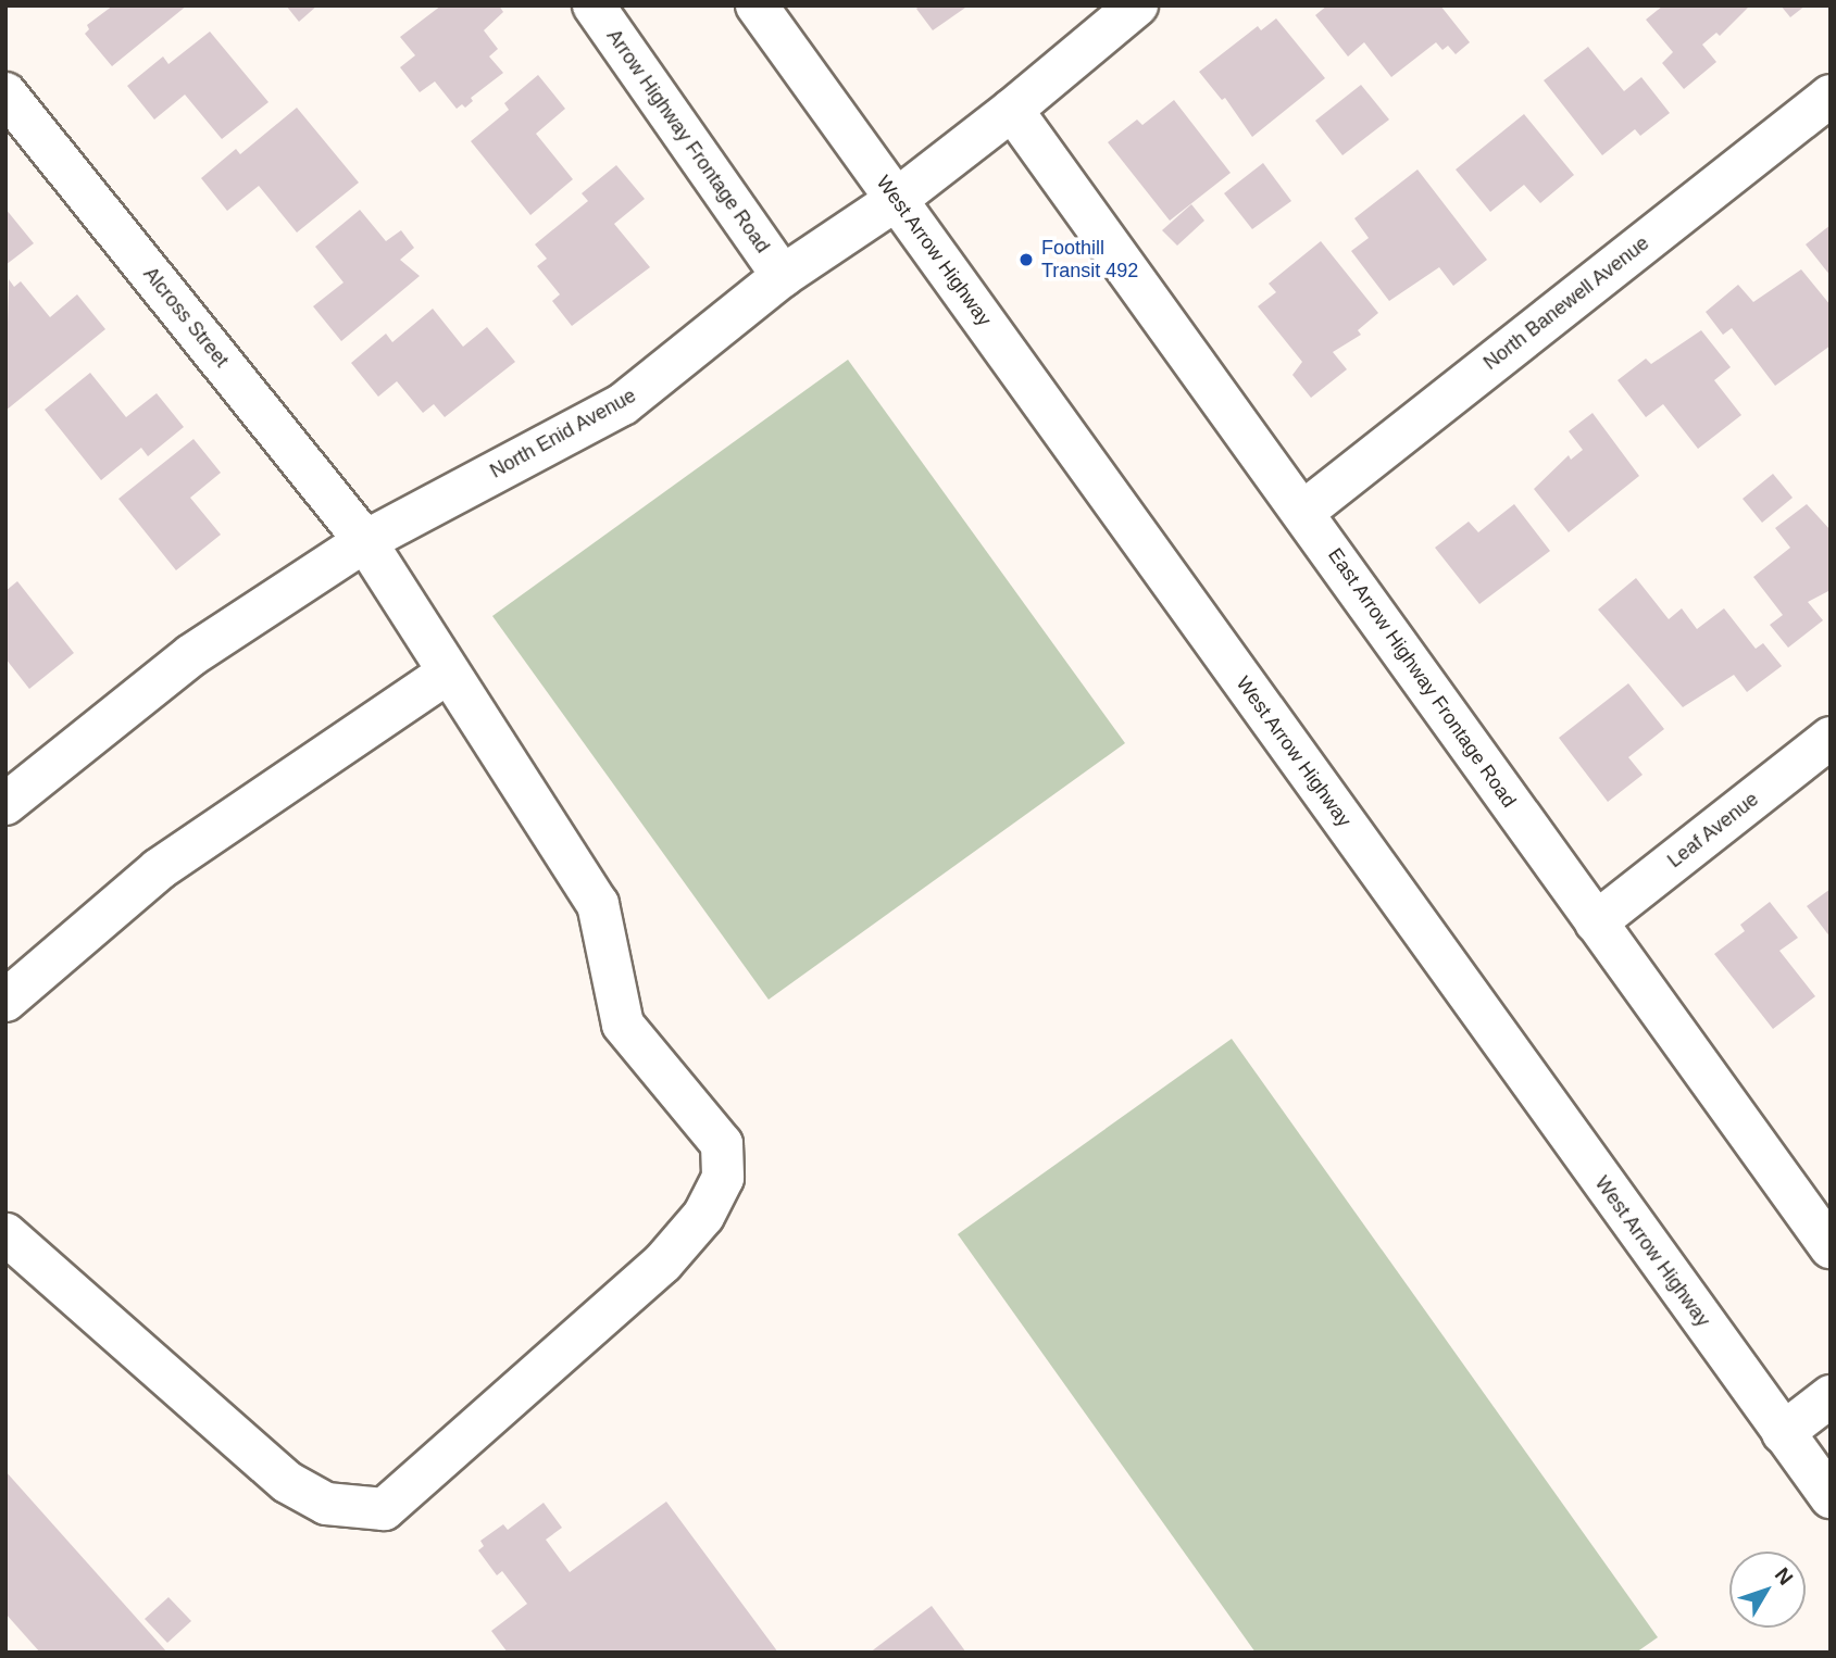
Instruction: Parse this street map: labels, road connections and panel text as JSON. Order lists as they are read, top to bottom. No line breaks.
{"streets":{"street":["Arrow Highway Frontage Road","West Arrow Highway","North Banewell Avenue","Alcross Street","North Enid Avenue","East Arrow Highway Frontage Road","Leaf Avenue"]},"crossings":[["Arrow Highway Frontage Road","North Enid Avenue"],["West Arrow Highway","North Enid Avenue"],["North Banewell Avenue","East Arrow Highway Frontage Road"],["Alcross Street","North Enid Avenue"],["North Enid Avenue","East Arrow Highway Frontage Road"],["East Arrow Highway Frontage Road","Leaf Avenue"]],"places":["Foothill Transit 492"],"north":"top right"}
